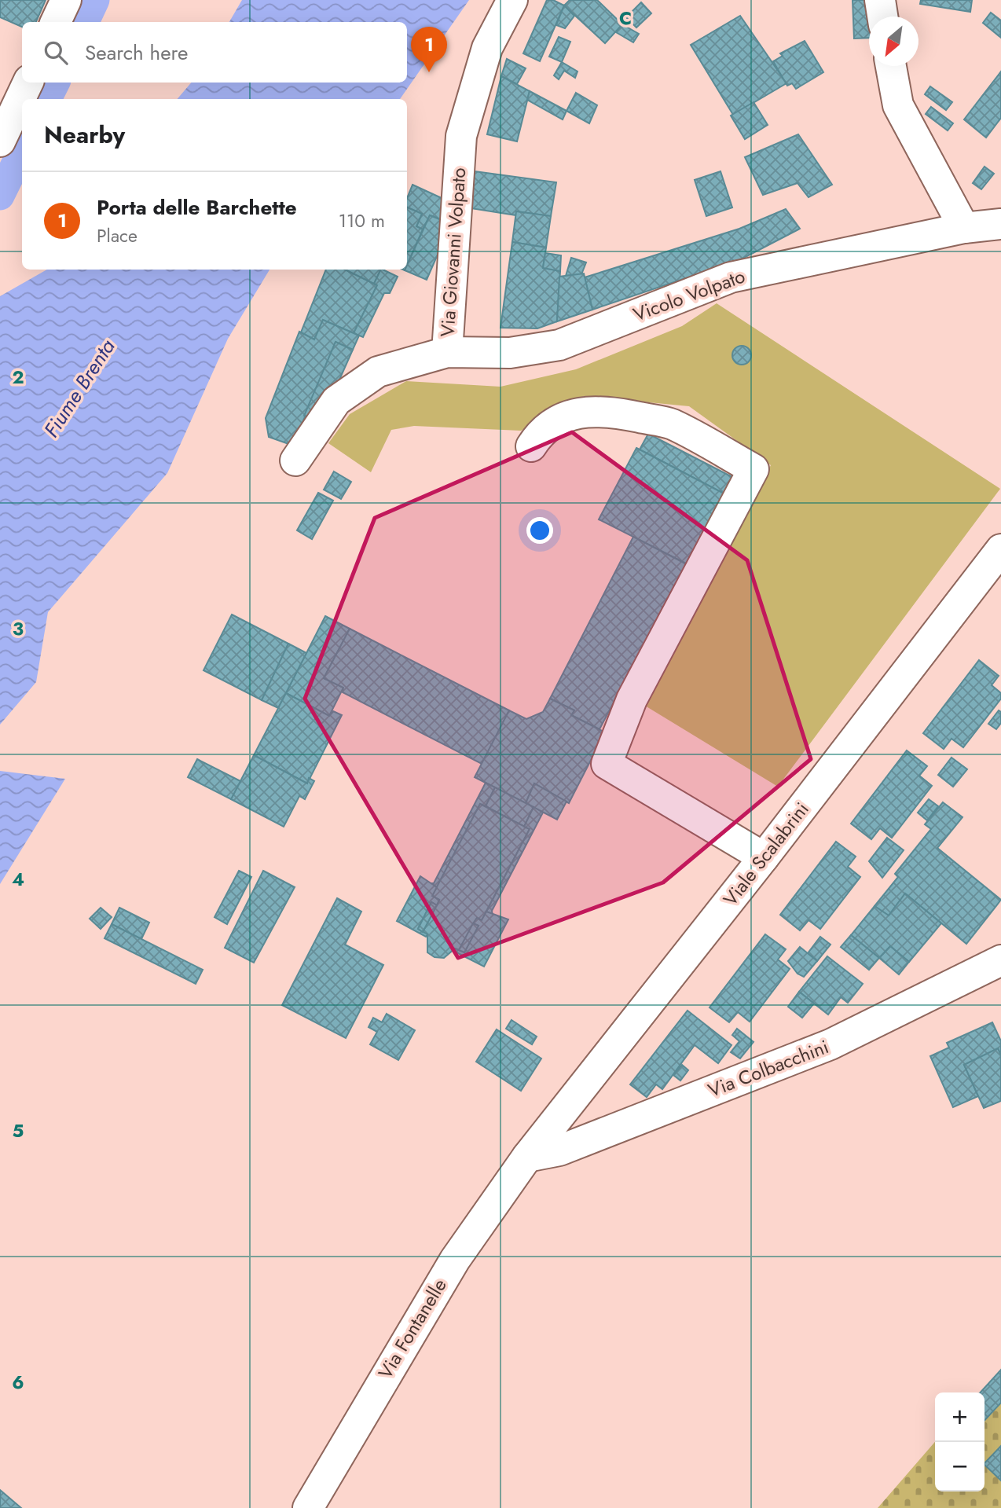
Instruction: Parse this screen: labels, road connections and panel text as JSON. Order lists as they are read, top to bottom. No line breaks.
{"streets":{"street":["Via Giovanni Volpato","Vicolo Volpato","Viale Scalabrini","Via Colbacchini","Via Fontanelle"]},"crossings":[["Via Giovanni Volpato","Vicolo Volpato"],["Viale Scalabrini","Via Colbacchini"],["Viale Scalabrini","Via Fontanelle"],["Via Colbacchini","Via Fontanelle"]],"water":["Fiume Brenta"],"north":"bottom left","page":{"search":"Search here","pins":"1","heading":"Nearby","list":[{"mark":"1","name":"Porta delle Barchette","note":"Place","value":"110 m"}],"map_buttons":["+","−"]},"grid":{"columns":["C"],"rows":["2","3","4","5","6"]}}
